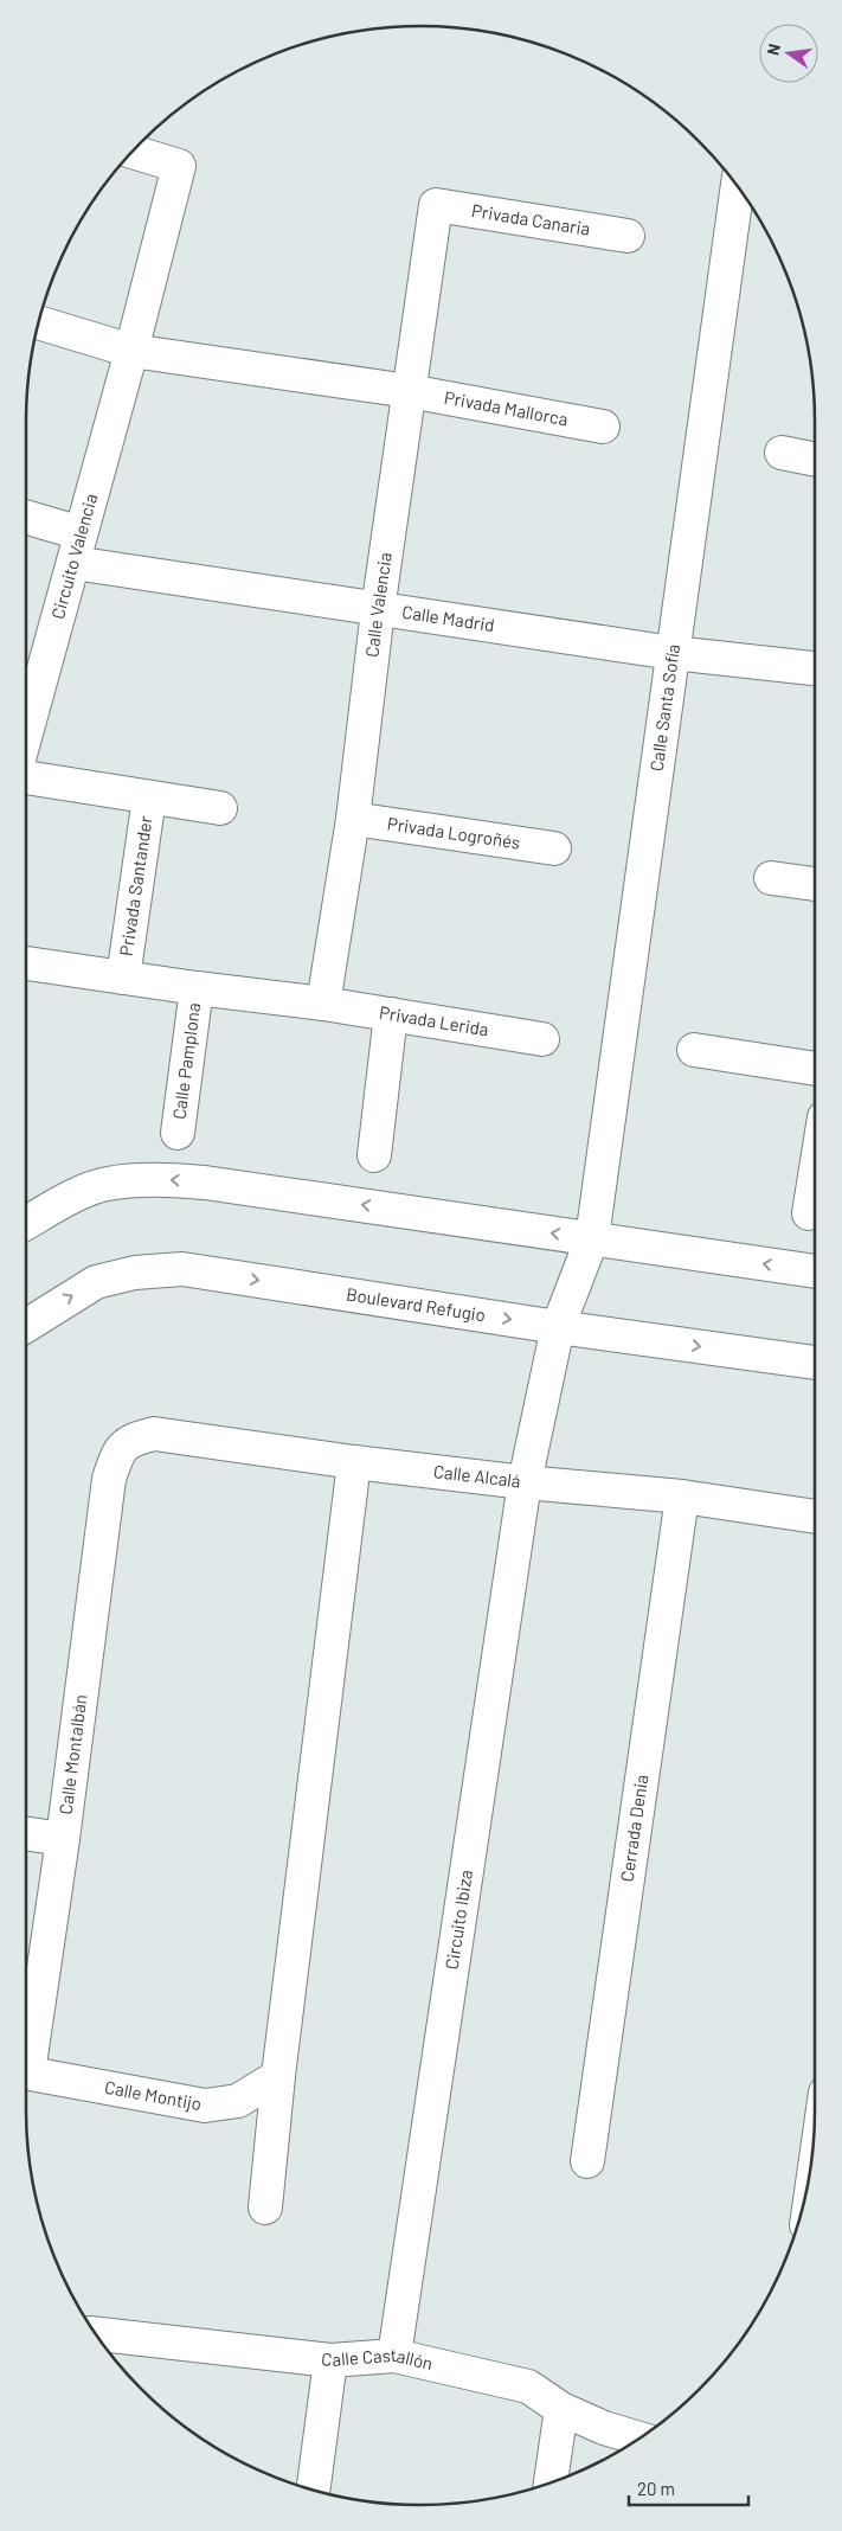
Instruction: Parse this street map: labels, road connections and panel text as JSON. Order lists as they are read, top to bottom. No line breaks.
{"streets":{"street":["Privada Canaria","Privada Mallorca","Circuito Valencia","Calle Valencia","Calle Madrid","Calle Santa Sofía","Privada Logroñés","Privada Santander","Privada Lerida","Calle Pamplona","Boulevard Refugio","Calle Alcalá","Calle Montalbán","Cerrada Denia","Circuito Ibiza","Calle Montijo","Calle Castallón"]},"crossings":[["Privada Canaria","Calle Valencia"],["Privada Mallorca","Calle Valencia"],["Circuito Valencia","Calle Madrid"],["Calle Valencia","Calle Madrid"],["Calle Valencia","Privada Logroñés"],["Calle Valencia","Privada Lerida"],["Calle Madrid","Calle Santa Sofía"],["Calle Santa Sofía","Boulevard Refugio"],["Calle Santa Sofía","Circuito Ibiza"],["Boulevard Refugio","Circuito Ibiza"],["Calle Alcalá","Calle Montalbán"],["Calle Alcalá","Cerrada Denia"],["Calle Alcalá","Circuito Ibiza"],["Calle Montalbán","Calle Montijo"],["Circuito Ibiza","Calle Castallón"]],"scale_bar":"20 m","north":"left"}
